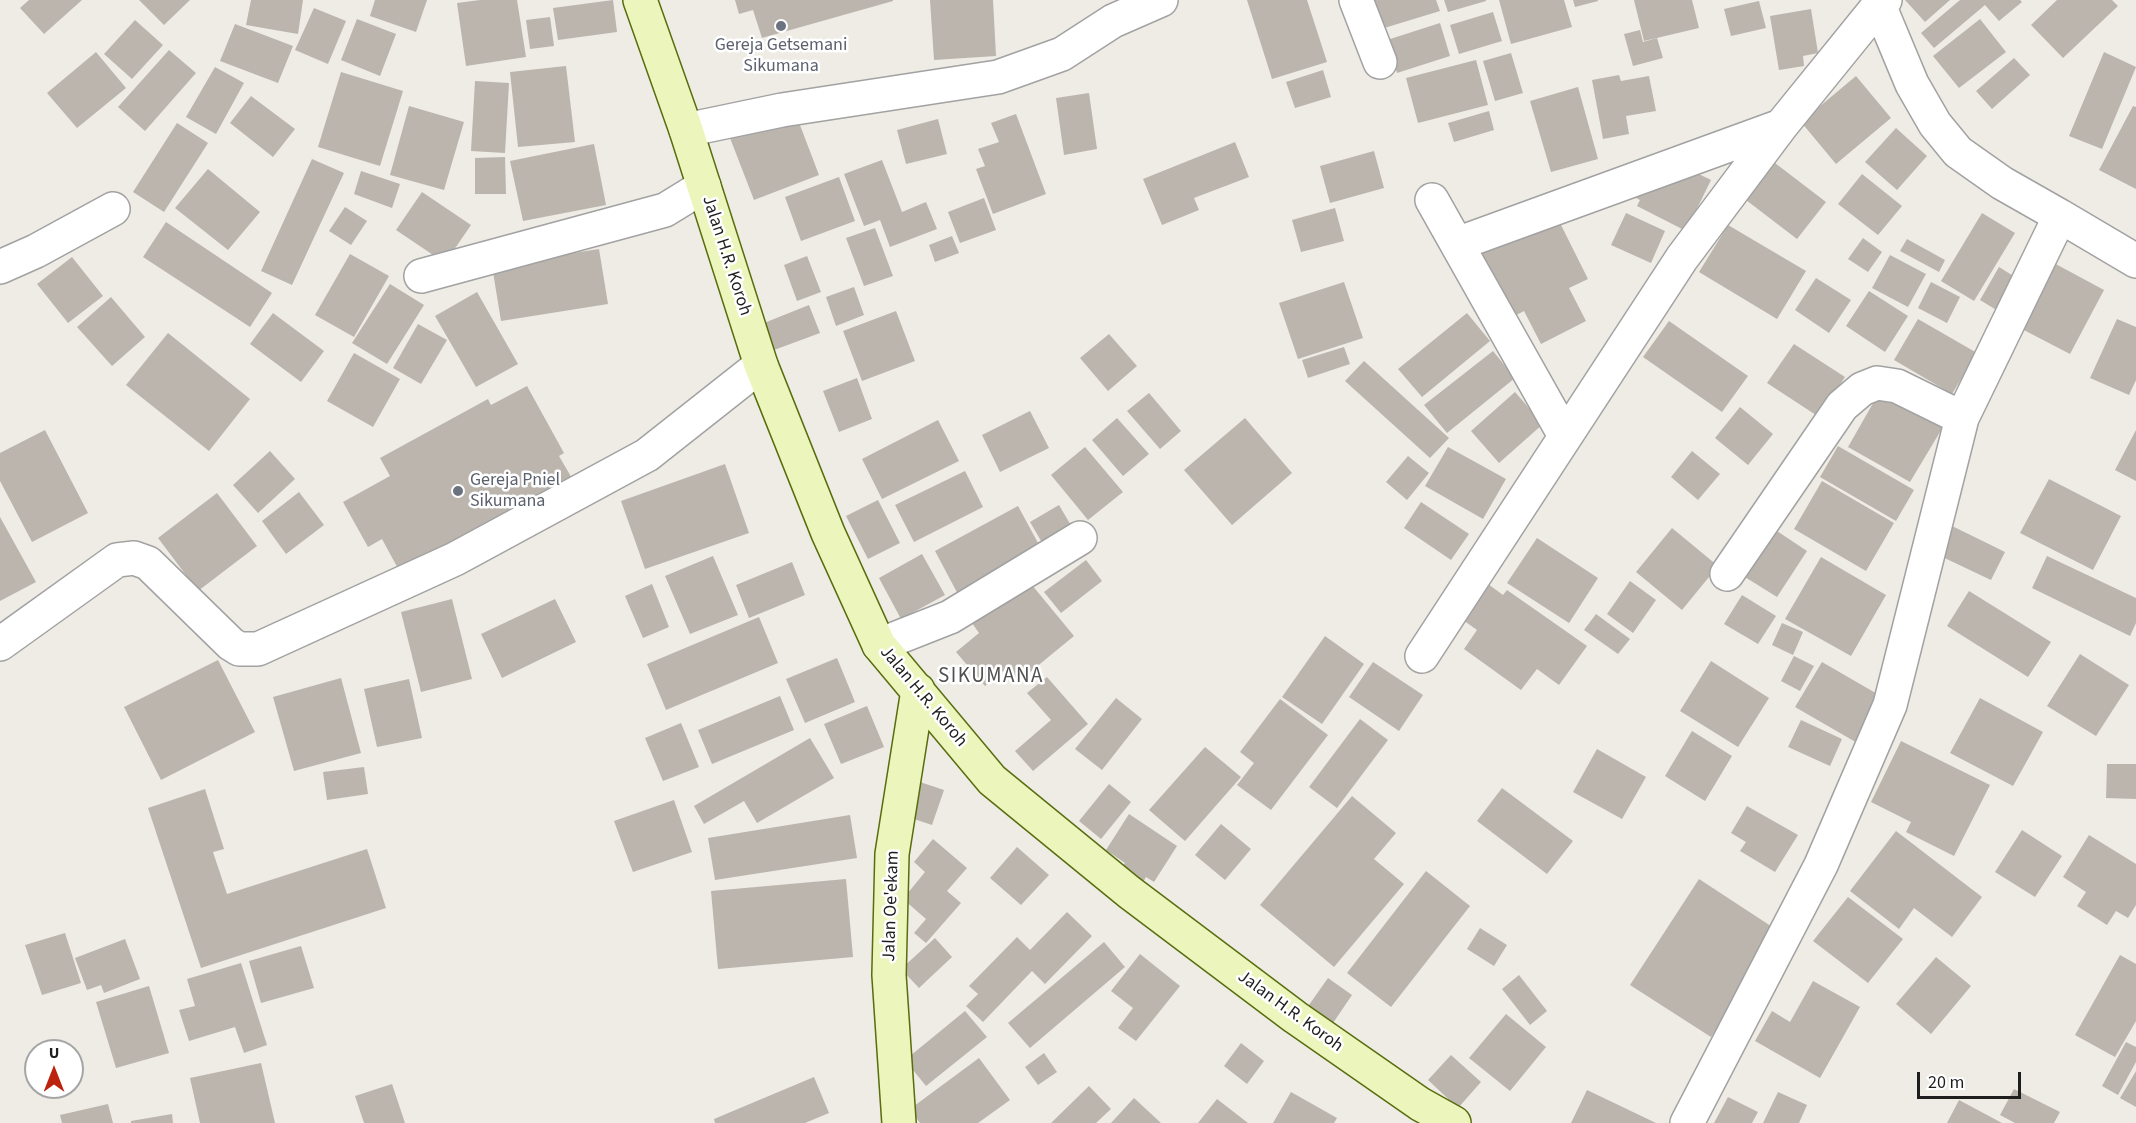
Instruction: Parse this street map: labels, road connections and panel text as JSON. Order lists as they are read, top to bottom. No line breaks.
{"streets":{"main road":["Jalan H.R. Koroh","Jalan Oe'ekam"]},"crossings":[["Jalan H.R. Koroh","Jalan Oe'ekam"]],"districts":["SIKUMANA"],"places":["Gereja Getsemani Sikumana","Gereja Pniel Sikumana"],"scale_bar":"20 m","north":"top"}
